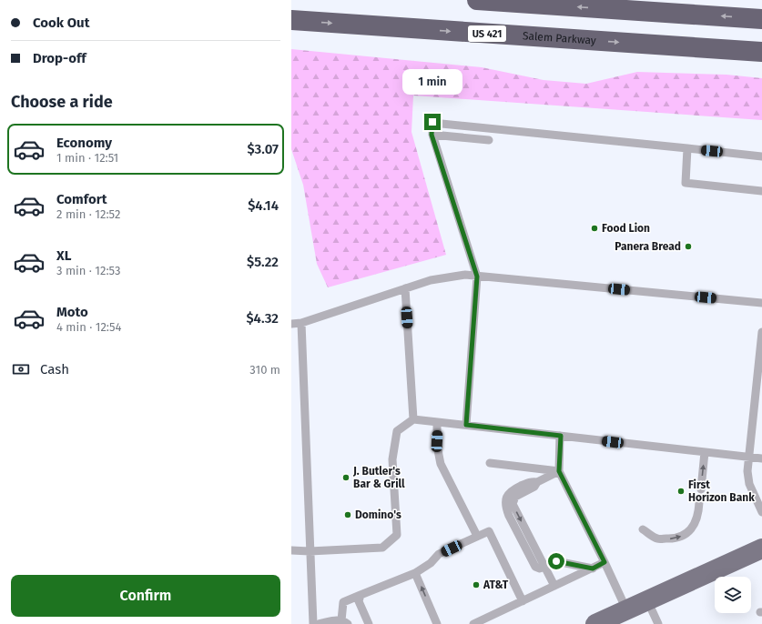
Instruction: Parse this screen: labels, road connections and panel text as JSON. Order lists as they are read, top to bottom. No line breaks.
{"streets":{"highway":["US 421","Salem Parkway"]},"places":["Food Lion","Panera Bread","J. Butler's Bar & Grill","First Horizon Bank","Domino's","AT&T"],"page":{"banner":["Cook Out","Drop-off"],"bubble":"1 min","heading":"Choose a ride","list":[{"name":"Economy","note":"1 min · 12:51","value":"$3.07"},{"name":"Comfort","note":"2 min · 12:52","value":"$4.14"},{"name":"XL","note":"3 min · 12:53","value":"$5.22"},{"name":"Moto","note":"4 min · 12:54","value":"$4.32"}],"pay":["Cash","310 m"],"buttons":"Confirm"}}
